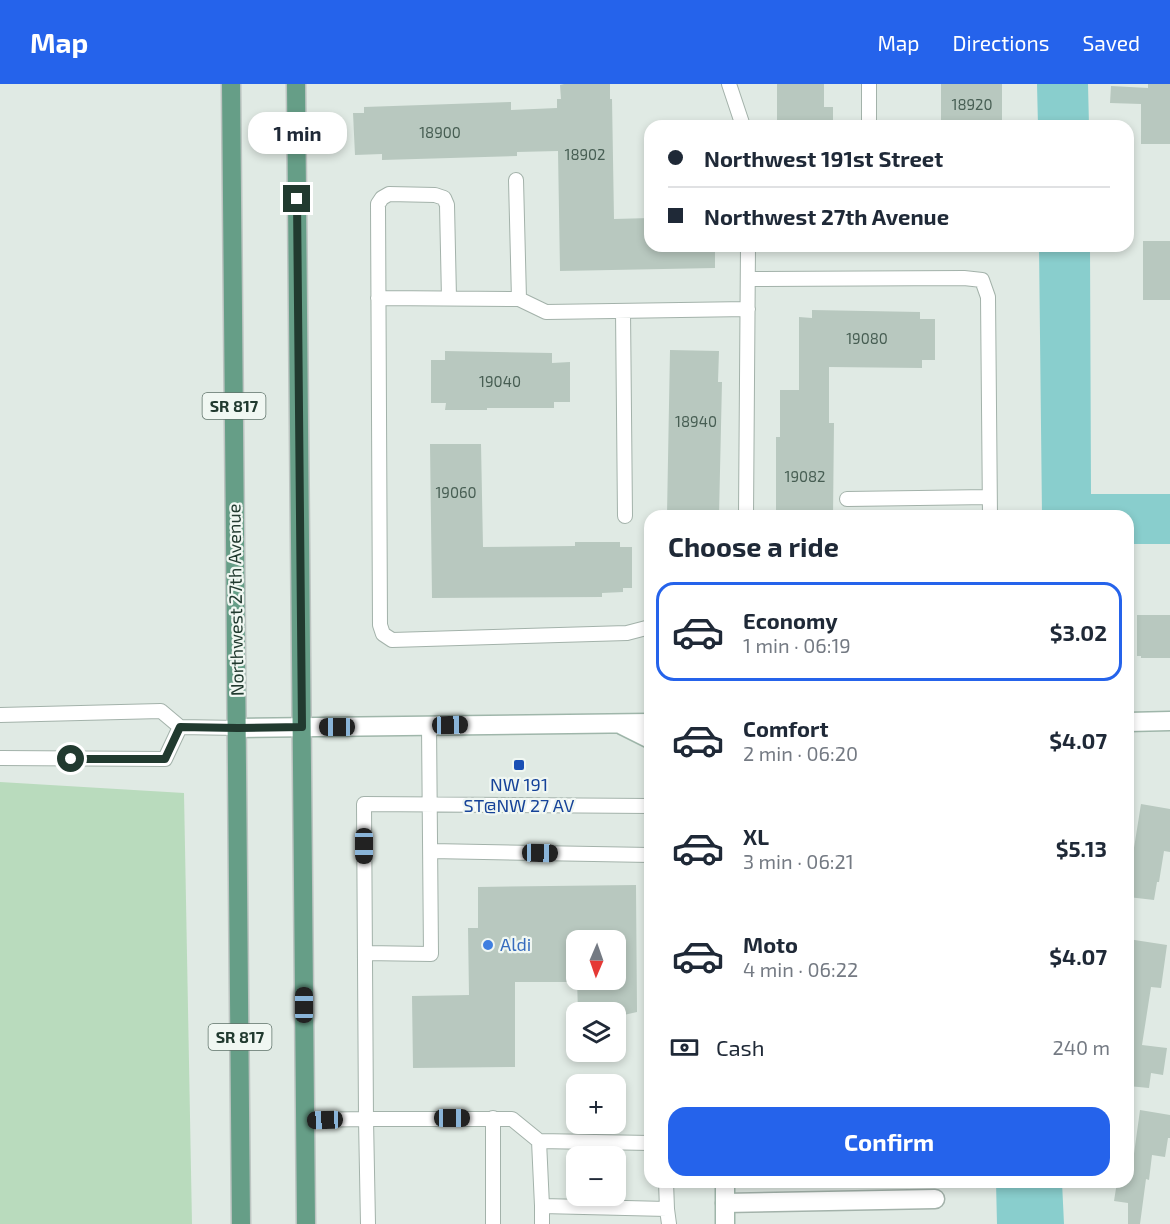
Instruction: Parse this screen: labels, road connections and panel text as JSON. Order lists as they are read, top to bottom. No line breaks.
{"streets":{"main road":["SR 817","Northwest 27th Avenue"]},"places":{"transit":["NW 191 ST@NW 27 AV"],"other":["Aldi"]},"house_numbers":["18920","18900","18902","19080","19040","18940","19082","19060"],"north":"bottom","page":{"header":"Map","nav":["Map","Directions","Saved"],"bubble":"1 min","banner":["Northwest 191st Street","Northwest 27th Avenue"],"heading":"Choose a ride","list":[{"name":"Economy","note":"1 min · 06:19","value":"$3.02"},{"name":"Comfort","note":"2 min · 06:20","value":"$4.07"},{"name":"XL","note":"3 min · 06:21","value":"$5.13"},{"name":"Moto","note":"4 min · 06:22","value":"$4.07"}],"map_buttons":["+","−"],"pay":["Cash","240 m"],"buttons":"Confirm"}}
